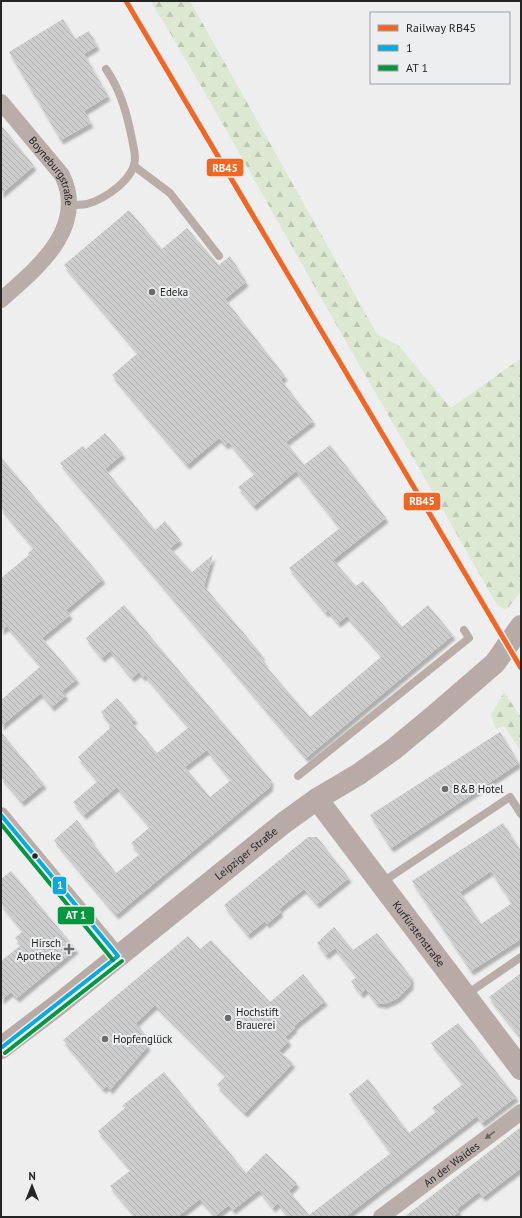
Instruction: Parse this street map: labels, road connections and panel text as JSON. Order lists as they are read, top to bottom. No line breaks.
{"streets":{"main road":["Leipziger Straße","Kurfürstenstraße"],"street":["Boyneburgstraße","An der Waides"]},"crossings":[["Leipziger Straße","Kurfürstenstraße"]],"one_way":["An der Waides"],"places":{"other":["Edeka","B&B Hotel","Hochstift Brauerei","Hopfenglück"],"health":["Hirsch Apotheke"]},"lines":["rail line RB45","transit line 1"],"legend":["Railway RB45","1","AT 1"],"north":"top"}
